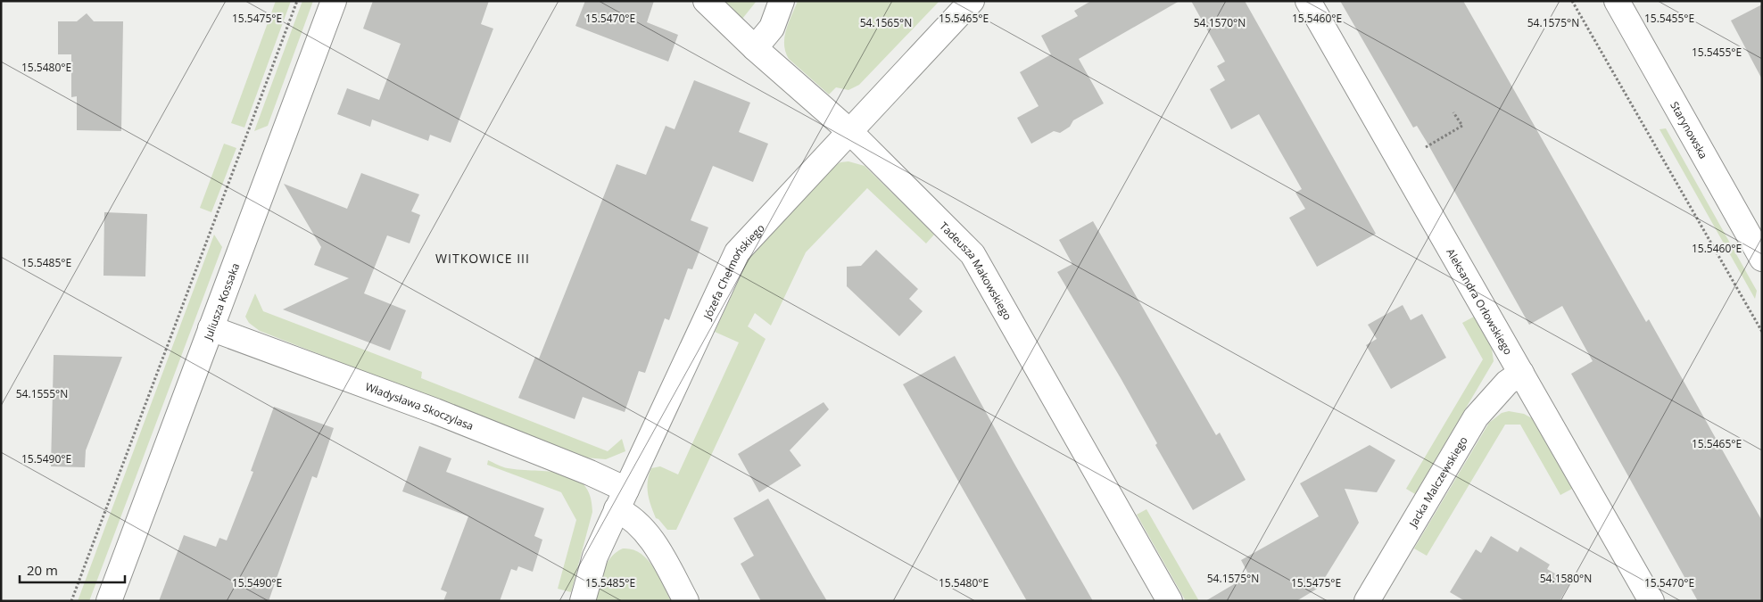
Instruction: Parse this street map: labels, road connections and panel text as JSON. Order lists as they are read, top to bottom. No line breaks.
{"streets":{"street":["Starynowska","Tadeusza Makowskiego","Józefa Chełmońskiego","Juliusza Kossaka","Aleksandra Orłowskiego","Władysława Skoczylasa","Jacka Malczewskiego"]},"crossings":[["Tadeusza Makowskiego","Józefa Chełmońskiego"],["Józefa Chełmońskiego","Władysława Skoczylasa"],["Juliusza Kossaka","Władysława Skoczylasa"],["Aleksandra Orłowskiego","Jacka Malczewskiego"]],"districts":["WITKOWICE III"],"scale_bar":"20 m","coordinates":["15.5475°E","15.5470°E","15.5465°E","15.5460°E","15.5455°E","54.1565°N","54.1570°N","54.1575°N","15.5480°E","15.5485°E","54.1555°N","15.5490°E","54.1580°N"]}
